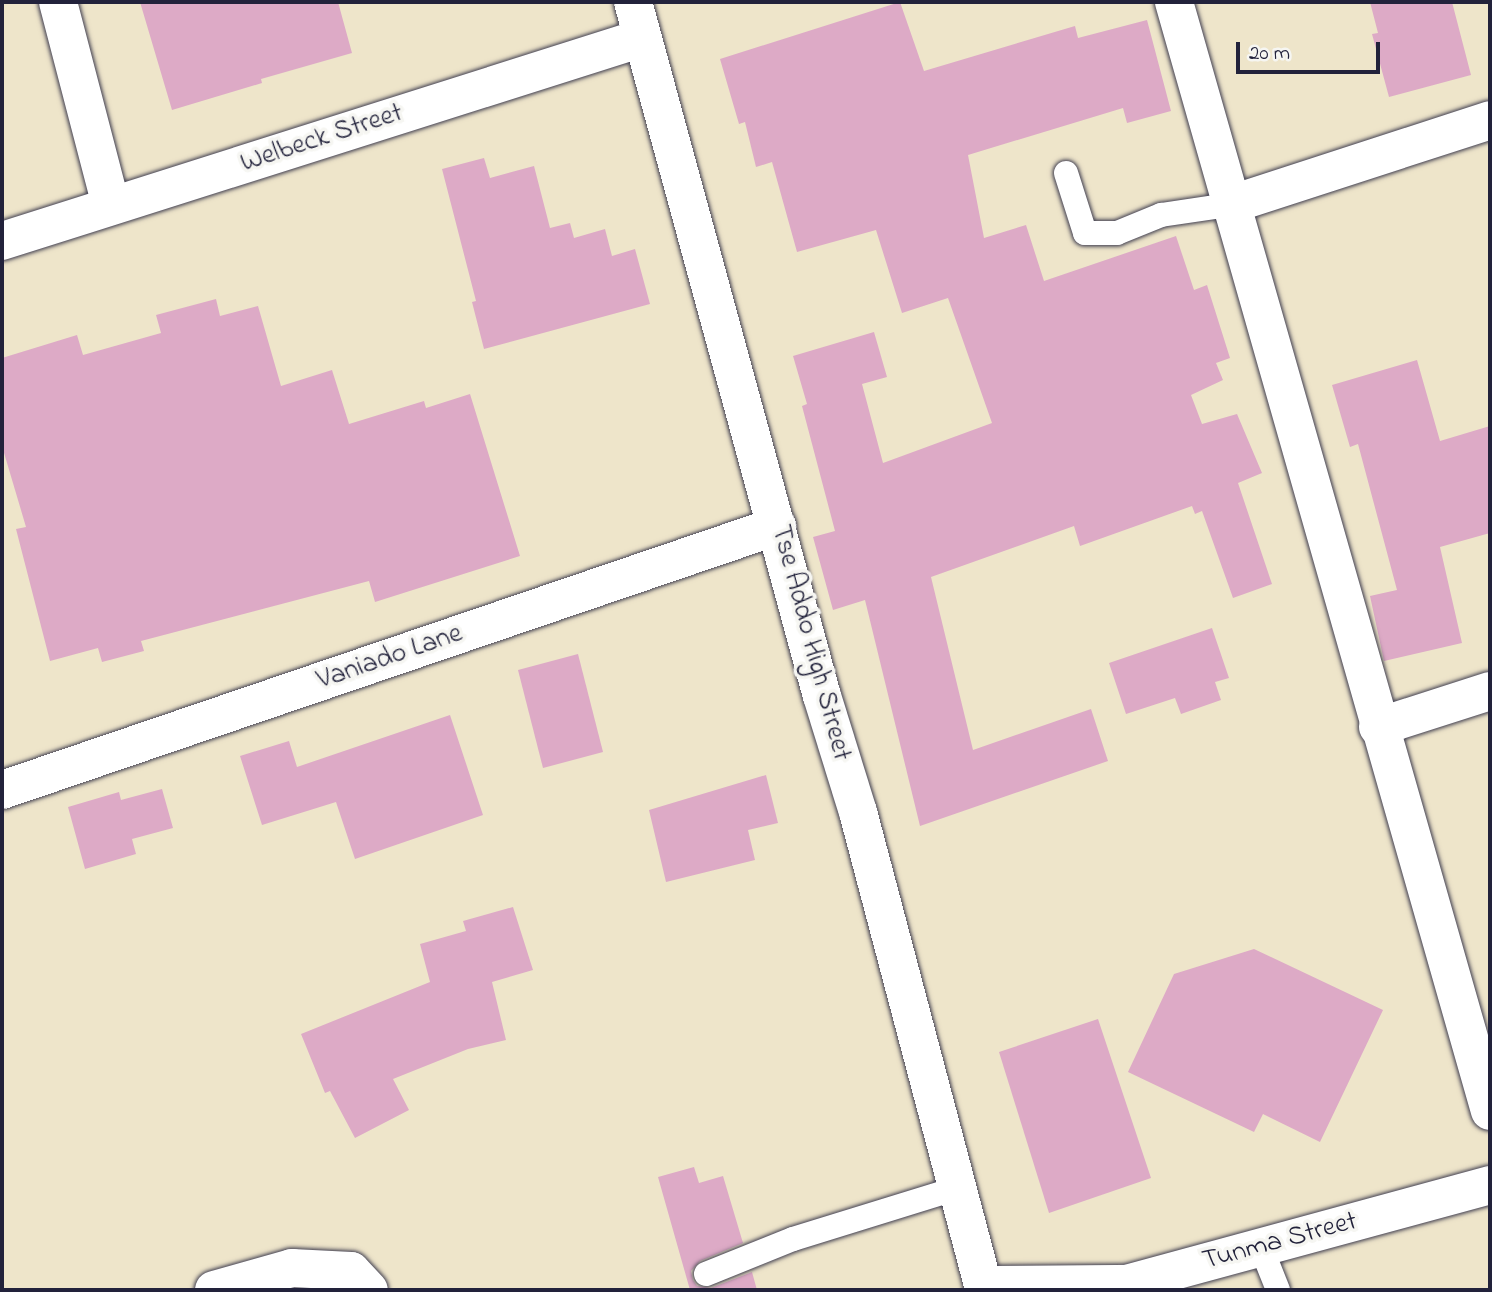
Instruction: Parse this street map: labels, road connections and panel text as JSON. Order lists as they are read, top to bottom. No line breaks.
{"streets":{"street":["Welbeck Street","Tse Addo High Street","Vaniado Lane","Tunma Street"]},"crossings":[["Welbeck Street","Tse Addo High Street"],["Tse Addo High Street","Vaniado Lane"],["Tse Addo High Street","Tunma Street"]],"scale_bar":"20 m"}
